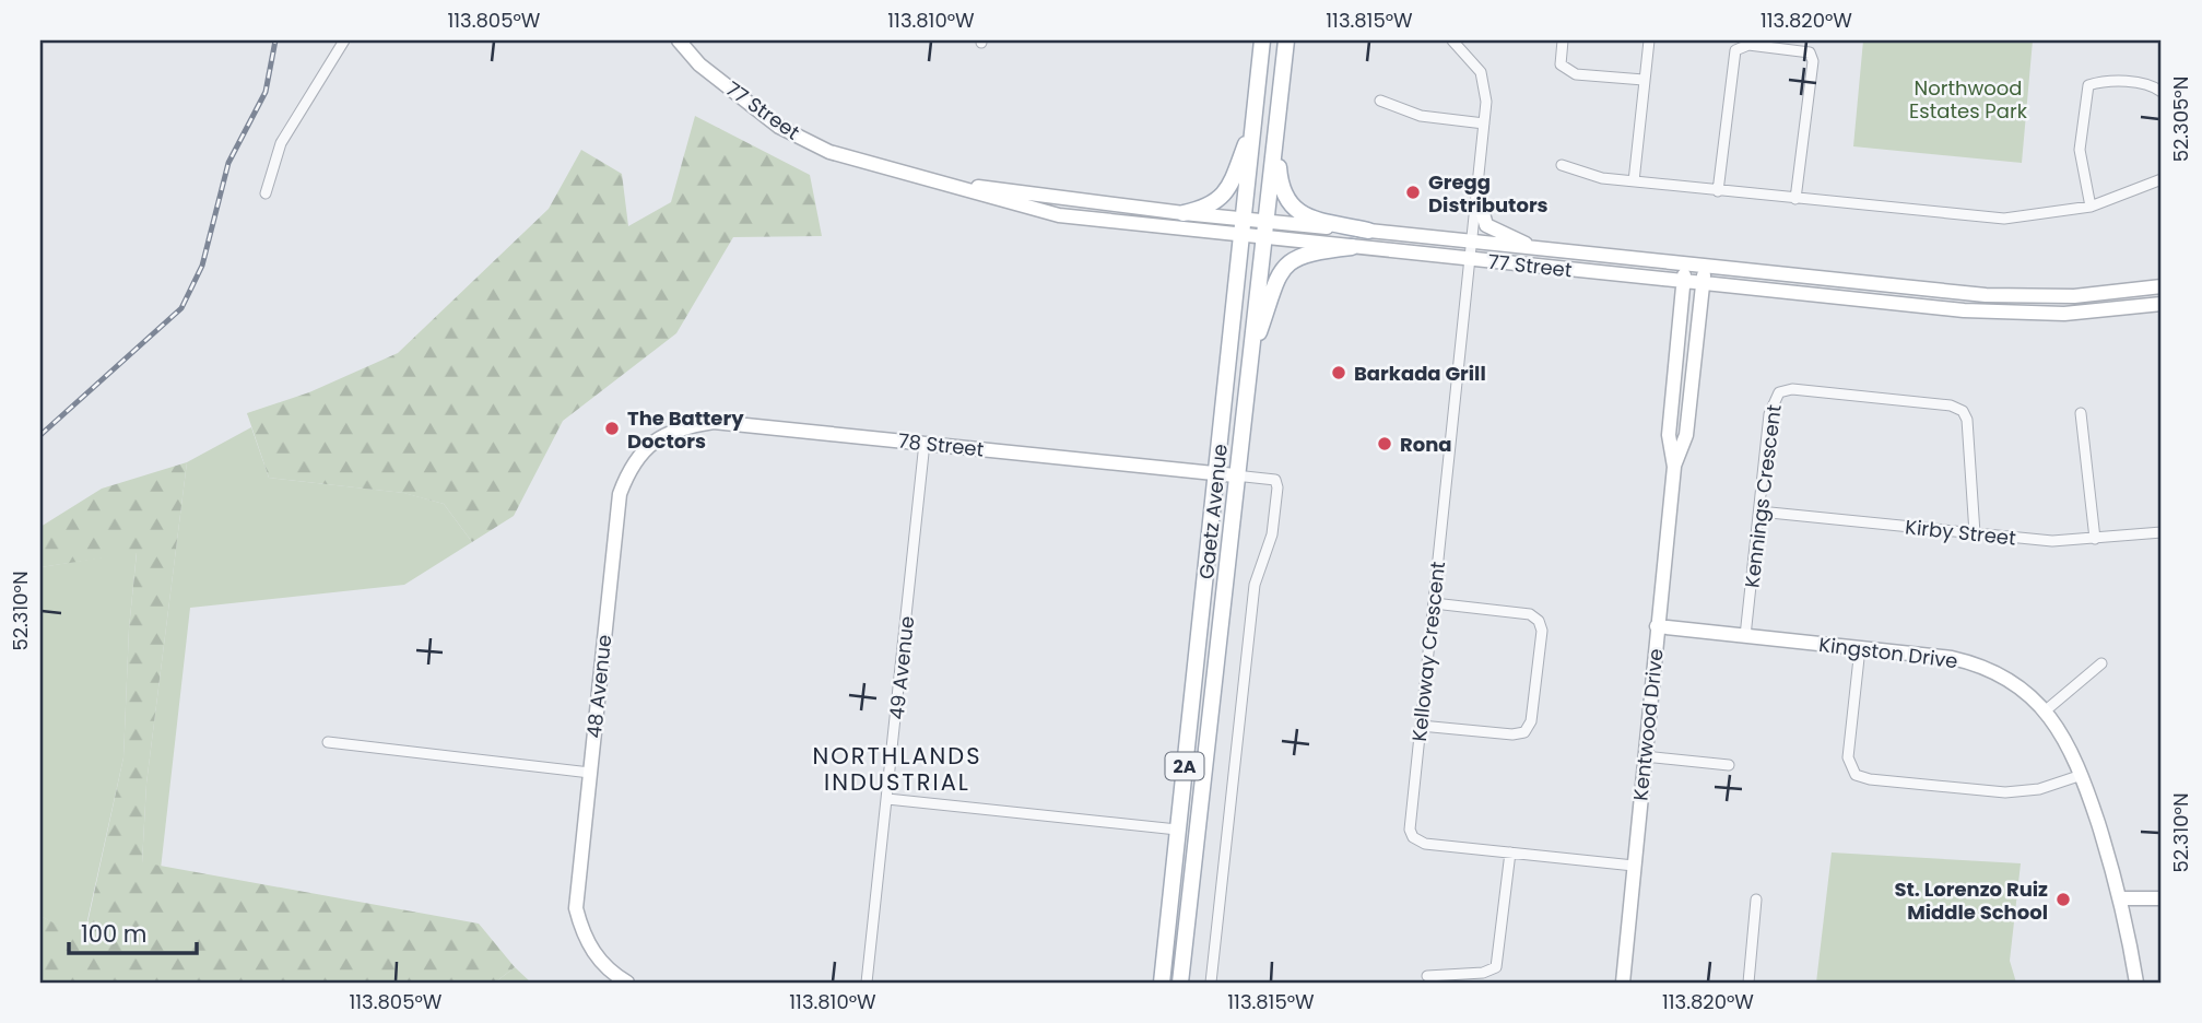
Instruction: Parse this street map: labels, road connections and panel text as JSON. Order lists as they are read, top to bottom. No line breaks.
{"streets":{"main road":["77 Street","78 Street","Gaetz Avenue","Kingston Drive","48 Avenue","Kentwood Drive","2A"],"street":["Kennings Crescent","Kirby Street","Kelloway Crescent","49 Avenue"]},"crossings":[["77 Street","Gaetz Avenue"],["77 Street","Kelloway Crescent"],["77 Street","Kentwood Drive"],["78 Street","Gaetz Avenue"],["78 Street","49 Avenue"],["78 Street","48 Avenue"],["Kennings Crescent","Kirby Street"],["Kennings Crescent","Kingston Drive"],["Kelloway Crescent","Kentwood Drive"],["Kingston Drive","Kentwood Drive"]],"districts":["NORTHLANDS INDUSTRIAL"],"parks":["Northwood Estates Park"],"places":["Gregg Distributors","Barkada Grill","The Battery Doctors","Rona","St. Lorenzo Ruiz Middle School"],"scale_bar":"100 m","coordinates":["113.805°W","113.810°W","113.815°W","113.820°W","52.305°N","52.310°N"]}
